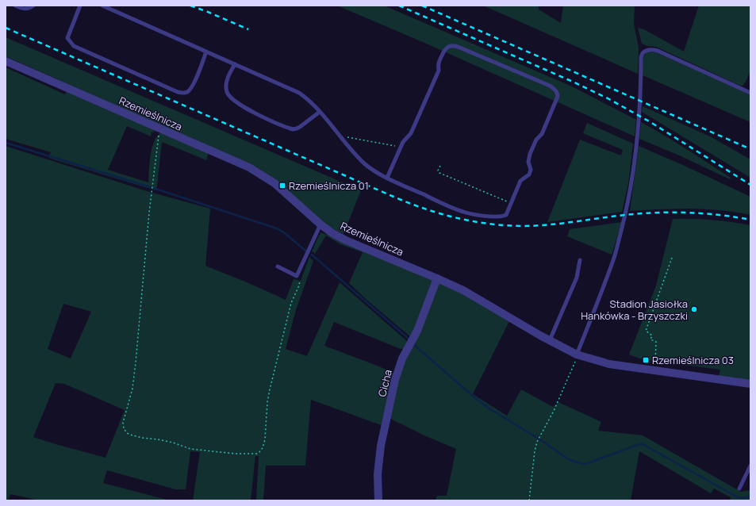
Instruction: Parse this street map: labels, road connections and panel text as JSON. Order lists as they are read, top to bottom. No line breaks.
{"streets":{"street":["Rzemieślnicza","Cicha"]},"crossings":[["Rzemieślnicza","Cicha"]],"places":{"transit":["Rzemieślnicza 01","Rzemieślnicza 03"],"other":["Stadion Jasiołka Hankówka - Brzyszczki"]}}
